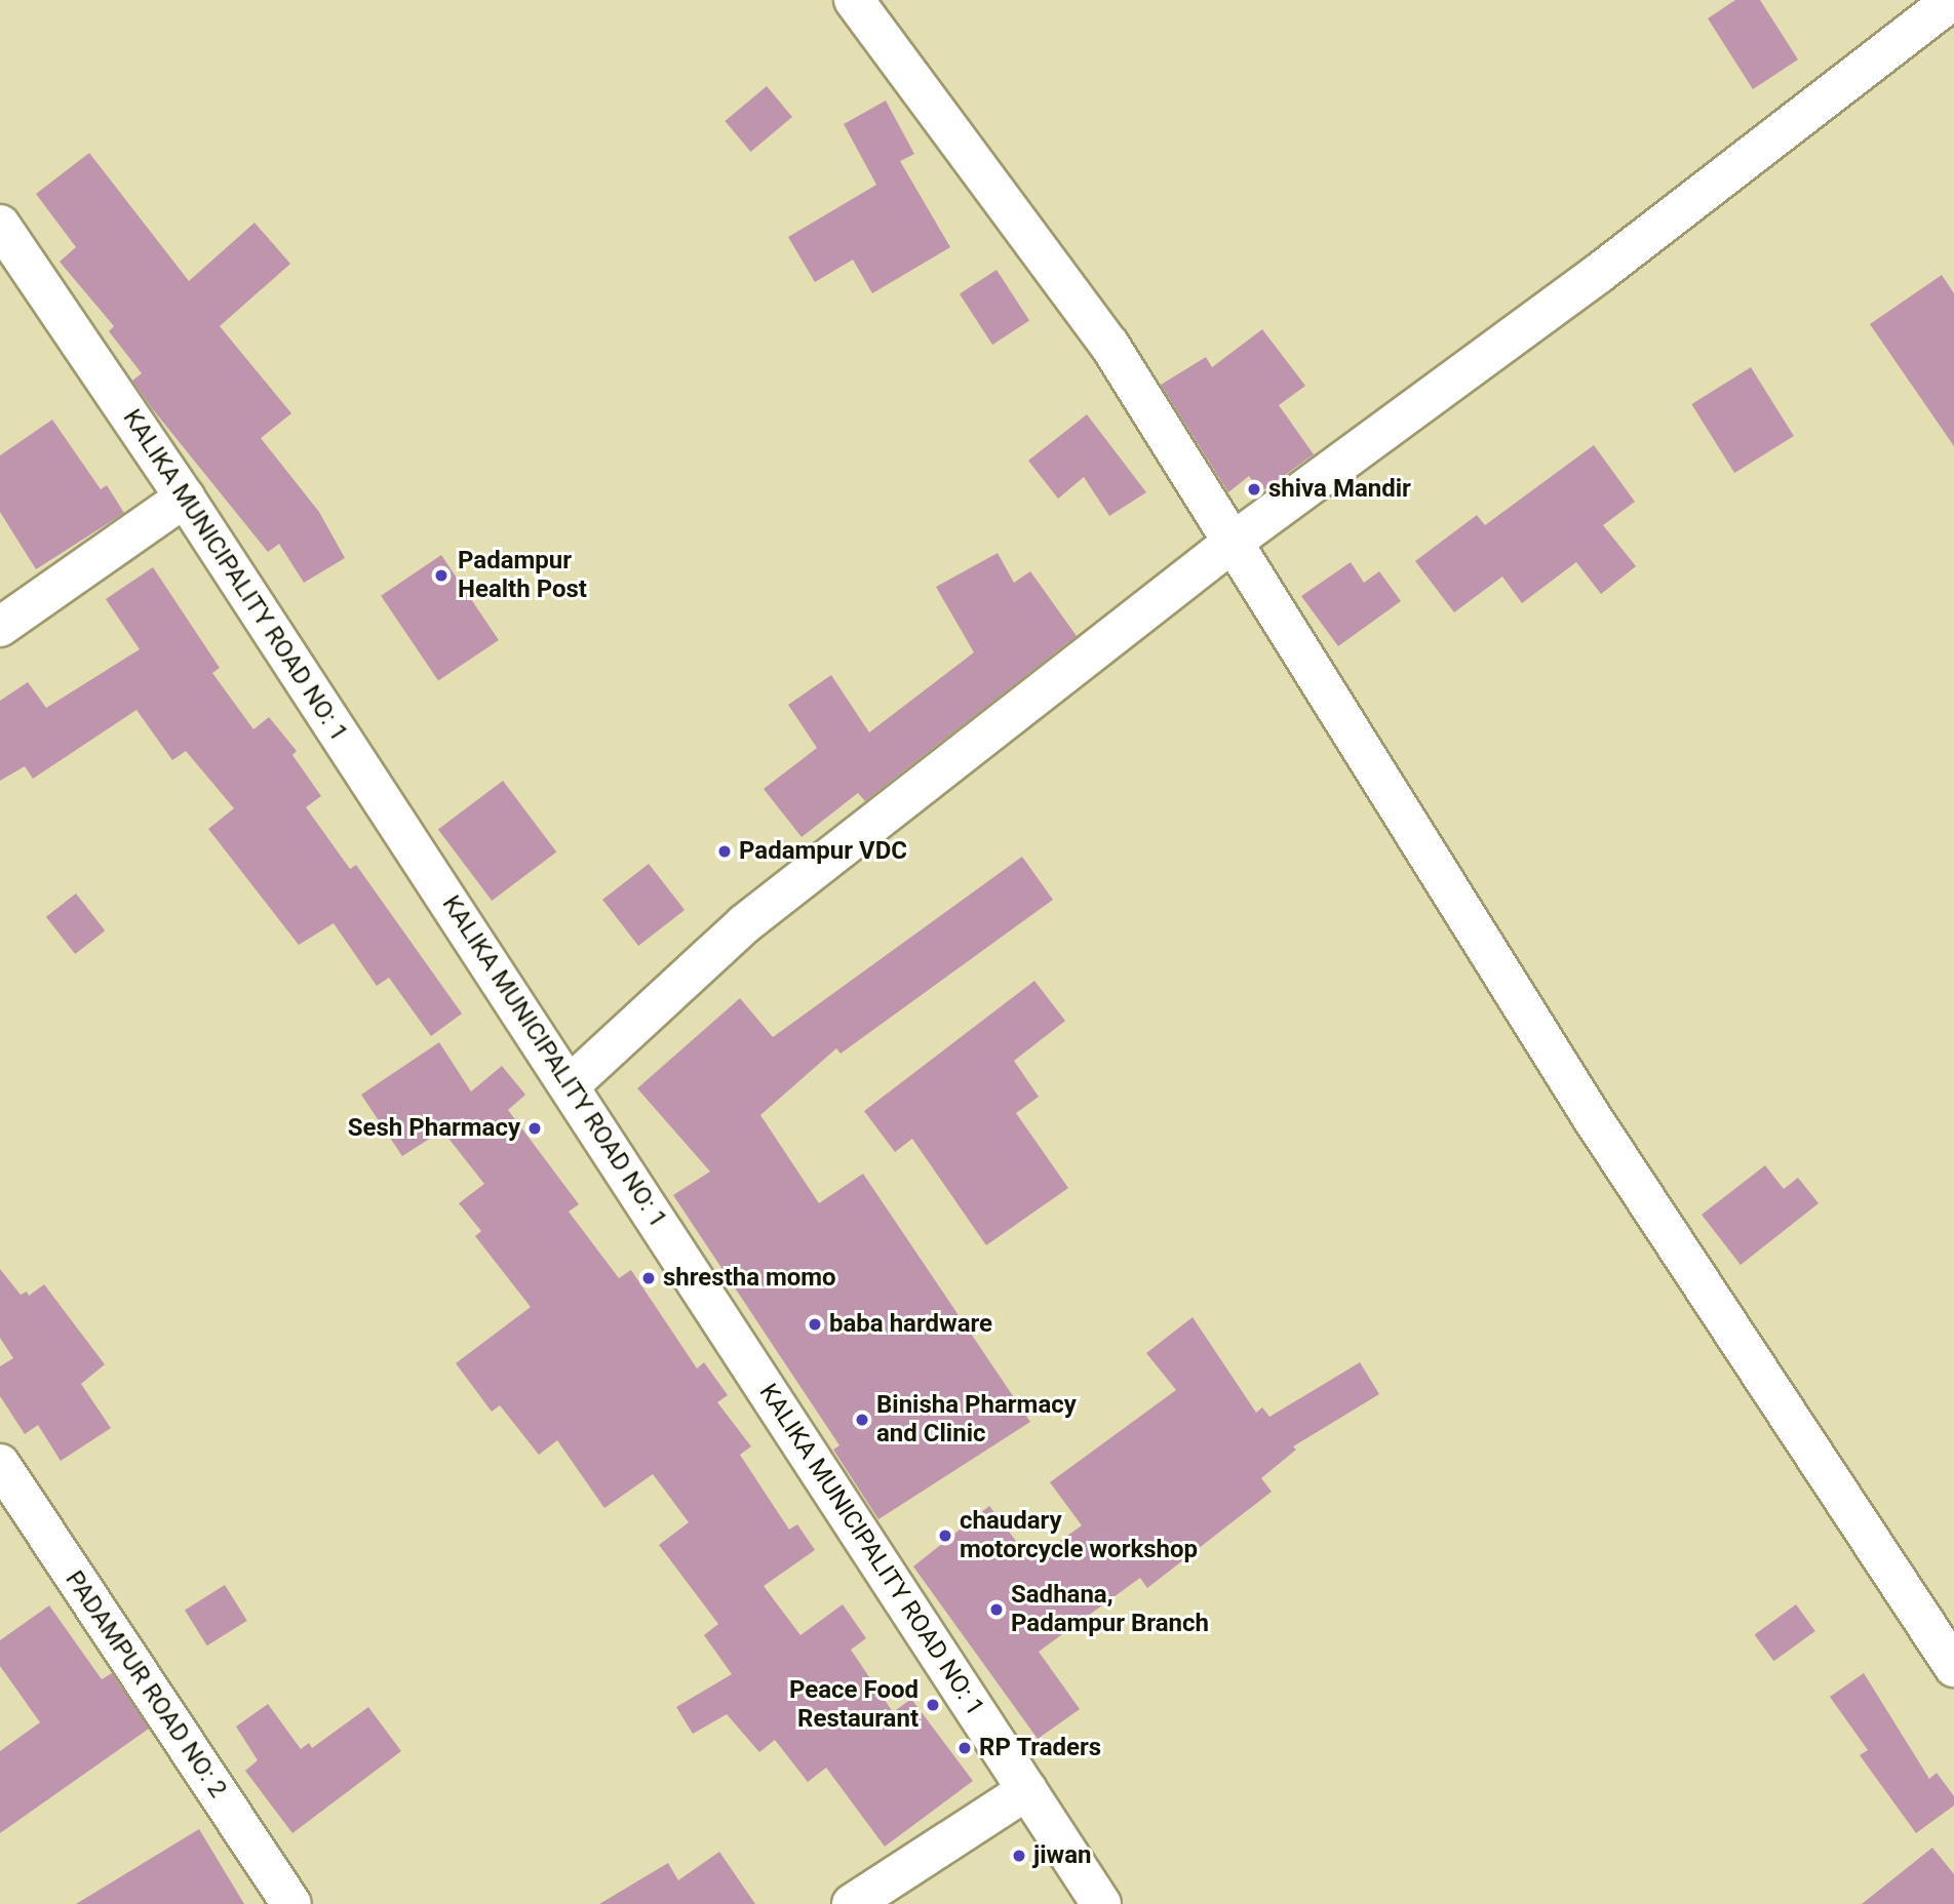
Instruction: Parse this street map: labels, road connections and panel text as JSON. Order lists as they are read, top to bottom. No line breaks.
{"streets":{"street":["KALIKA MUNICIPALITY ROAD NO: 1","PADAMPUR ROAD NO: 2"]},"places":["shiva Mandir","Padampur Health Post","Padampur VDC","Sesh Pharmacy","shrestha momo","baba hardware","Binisha Pharmacy and Clinic","chaudary motorcycle workshop","Sadhana, Padampur Branch","Peace Food Restaurant","RP Traders","jiwan"]}
